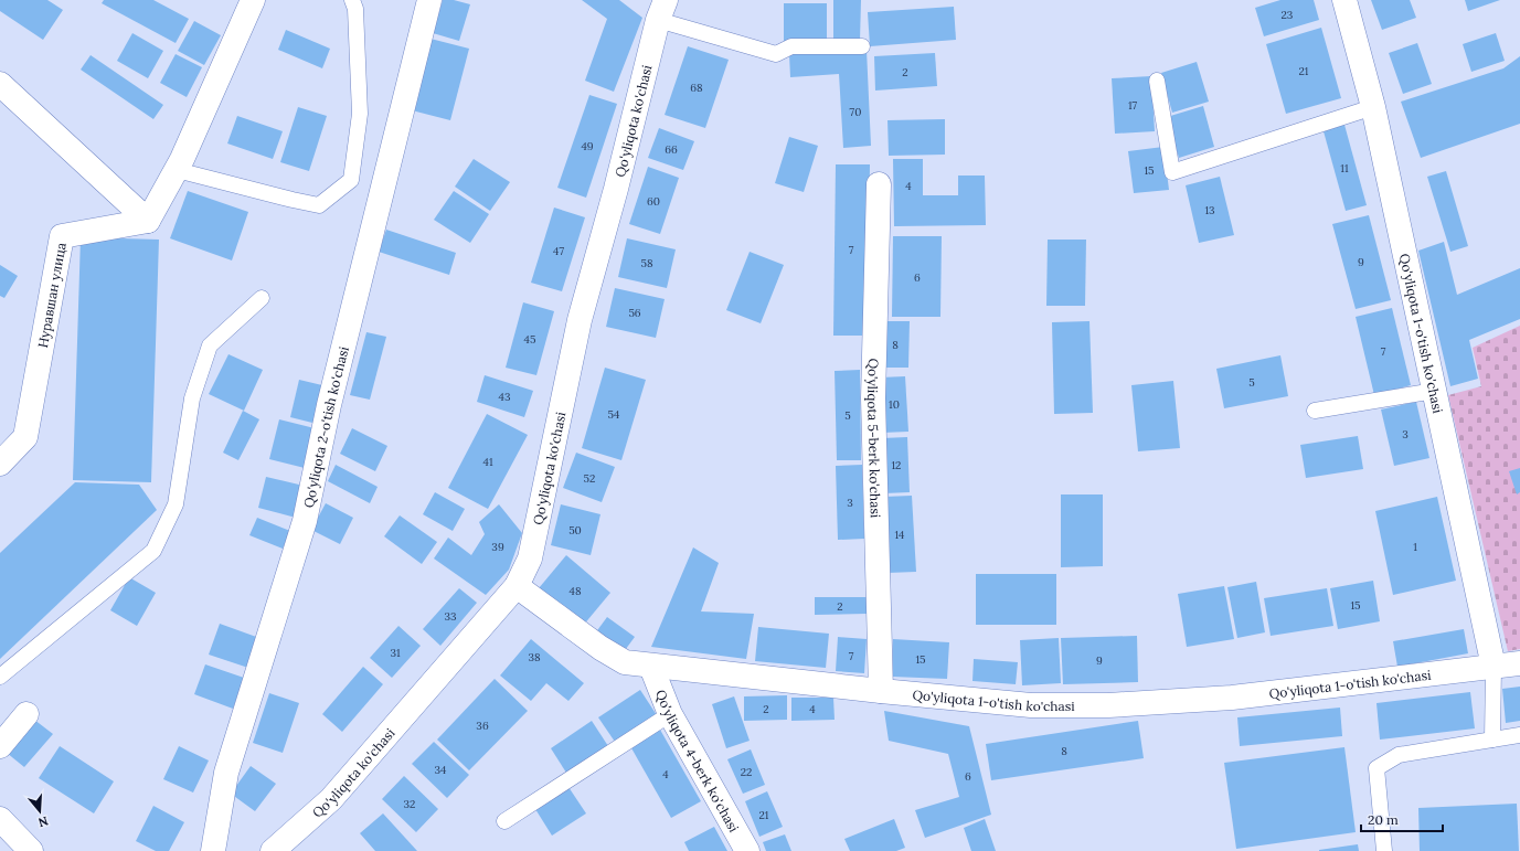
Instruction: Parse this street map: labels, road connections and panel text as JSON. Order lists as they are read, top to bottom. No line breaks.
{"streets":{"street":["Qo'yliqota ko'chasi","Нуравшан улица","Qo'yliqota 1-o'tish ko'chasi","Qo'yliqota 2-o'tish ko'chasi","Qo'yliqota 5-berk ko'chasi","Qo'yliqota 4-berk ko'chasi"]},"crossings":[["Qo'yliqota ko'chasi","Qo'yliqota 1-o'tish ko'chasi"],["Qo'yliqota 1-o'tish ko'chasi","Qo'yliqota 5-berk ko'chasi"],["Qo'yliqota 1-o'tish ko'chasi","Qo'yliqota 4-berk ko'chasi"]],"house_numbers":["23","21","2","68","17","70","49","66","11","15","4","60","13","7","47","9","58","6","56","45","8","7","5","43","10","54","5","3","41","12","52","3","50","14","39","1","48","15","2","33","31","7","38","15","9","2","4","36","8","34","22","4","6","32","21"],"scale_bar":"20 m","north":"bottom"}
